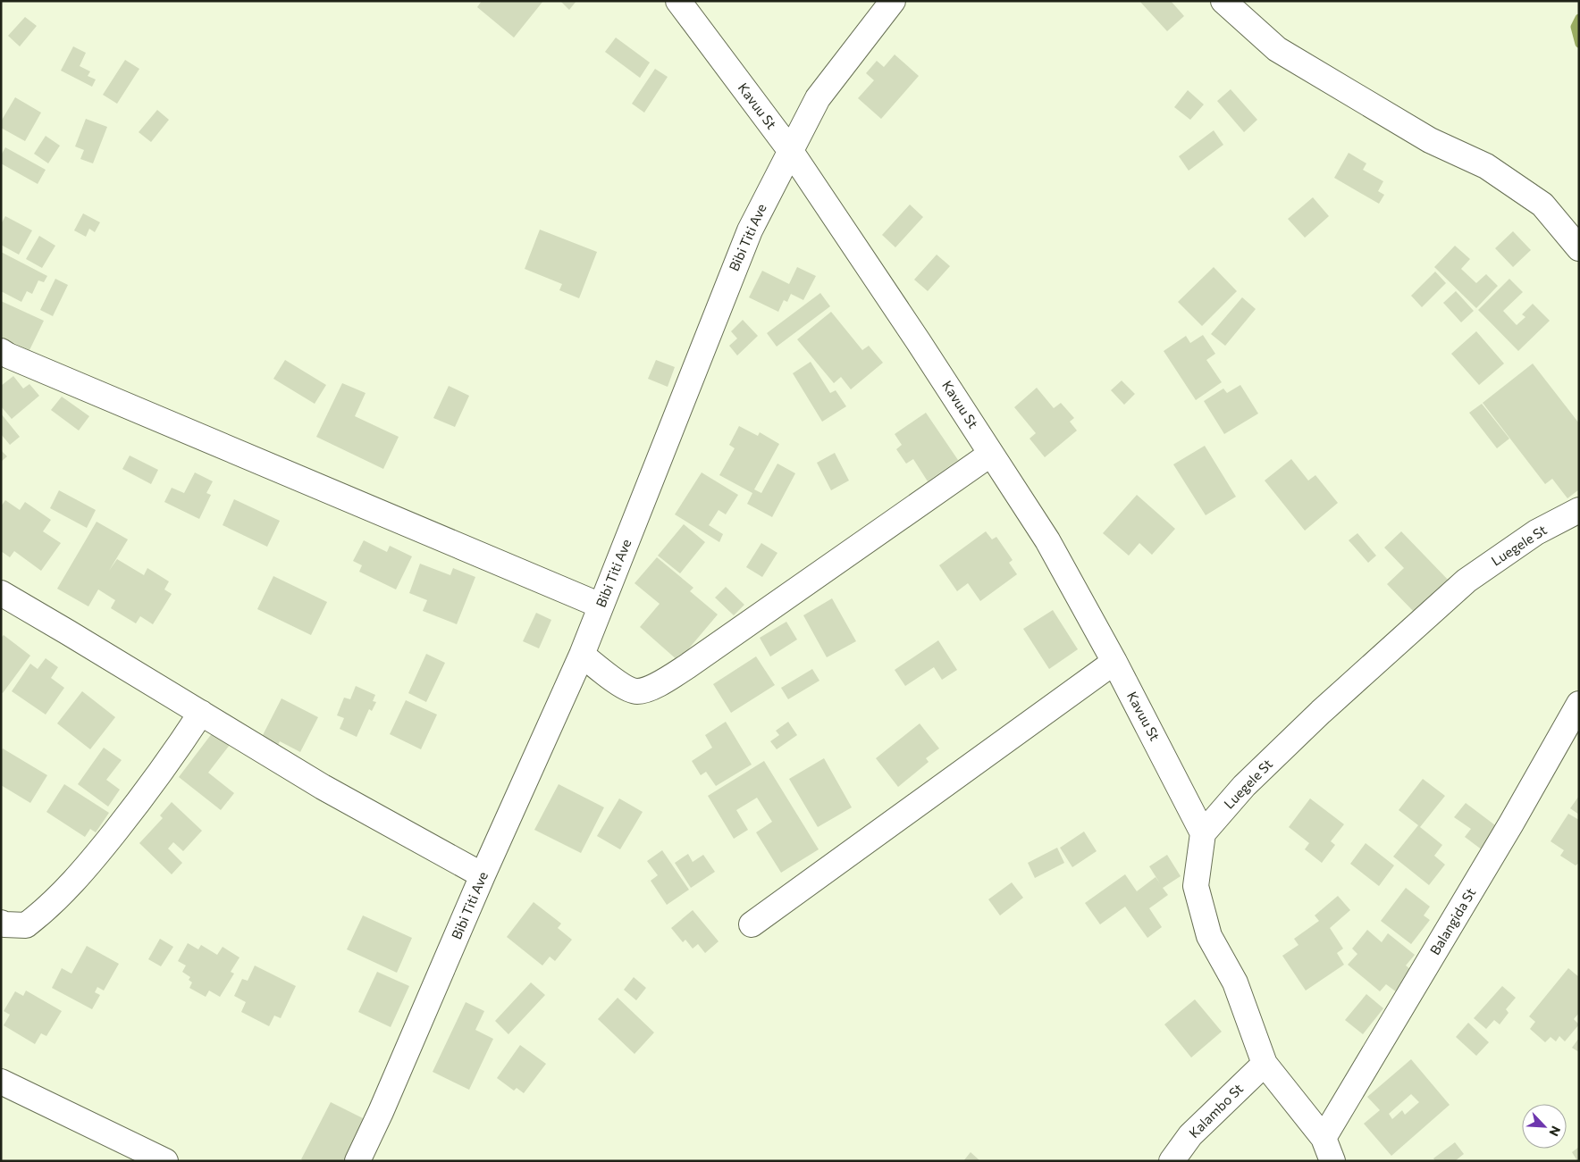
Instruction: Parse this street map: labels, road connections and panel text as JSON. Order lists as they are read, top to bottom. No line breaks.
{"streets":{"street":["Kavuu St","Bibi Titi Ave","Luegele St","Balangida St","Kalambo St"]},"crossings":[["Kavuu St","Bibi Titi Ave"],["Kavuu St","Luegele St"]],"north":"bottom right"}
